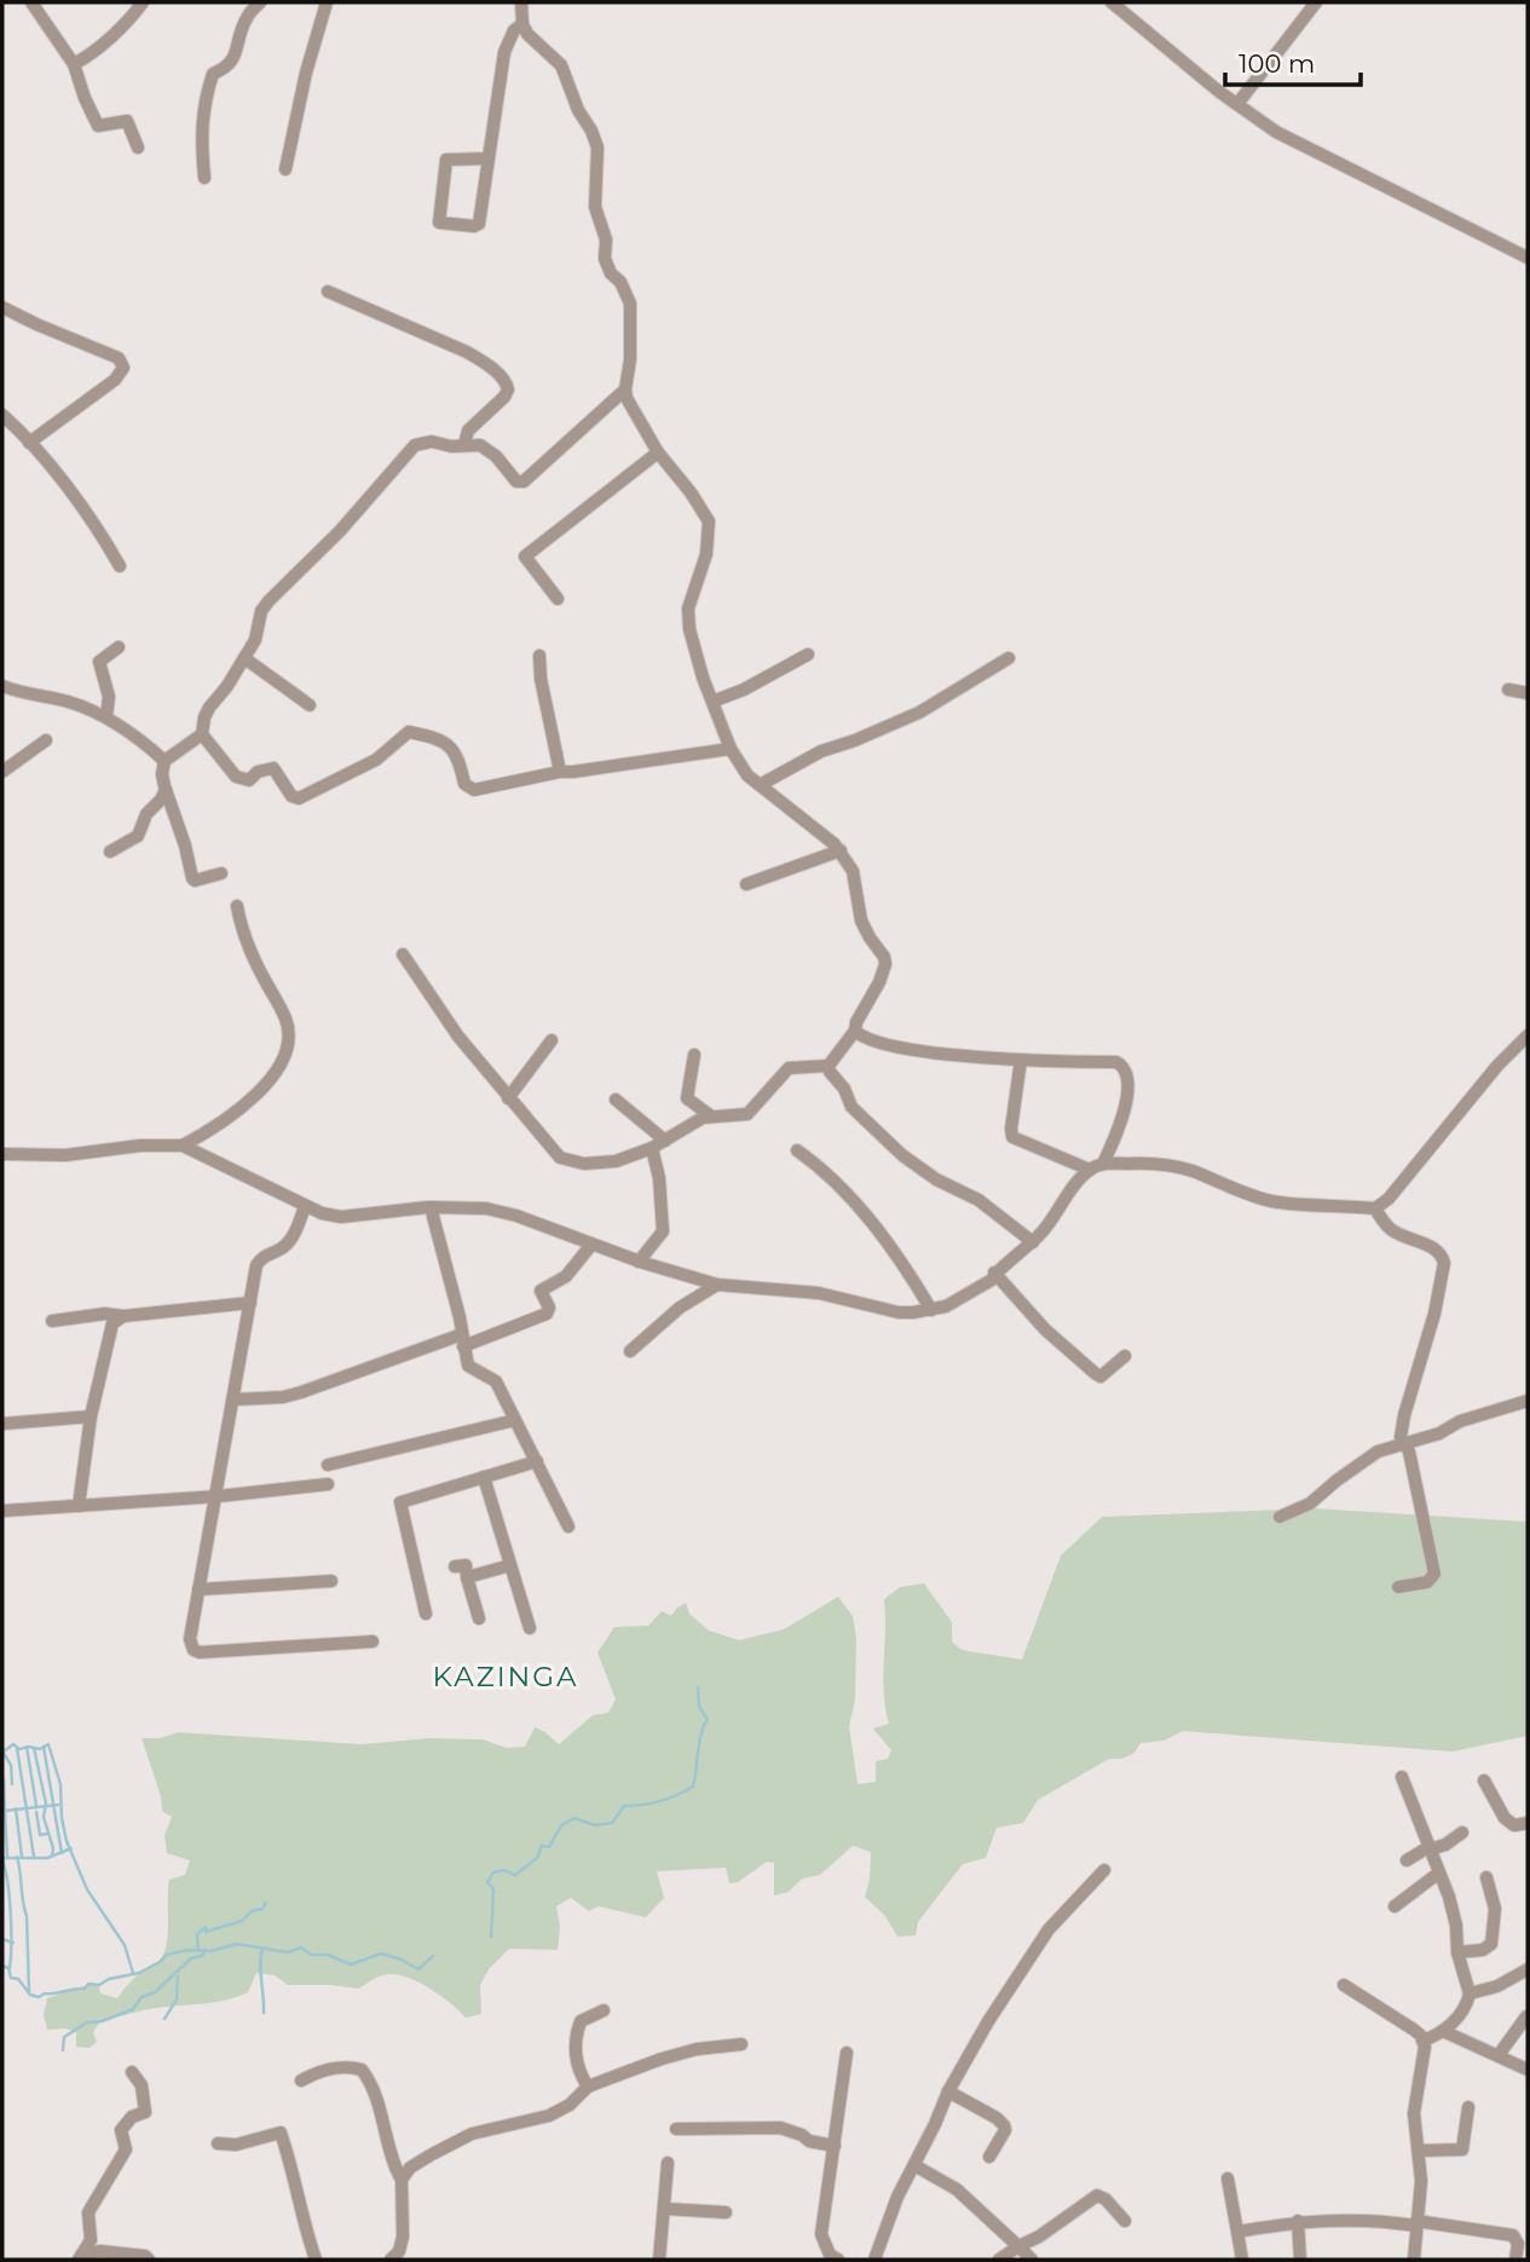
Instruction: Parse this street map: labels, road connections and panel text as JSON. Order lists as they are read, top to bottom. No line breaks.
{"districts":["KAZINGA"],"scale_bar":"100 m"}
